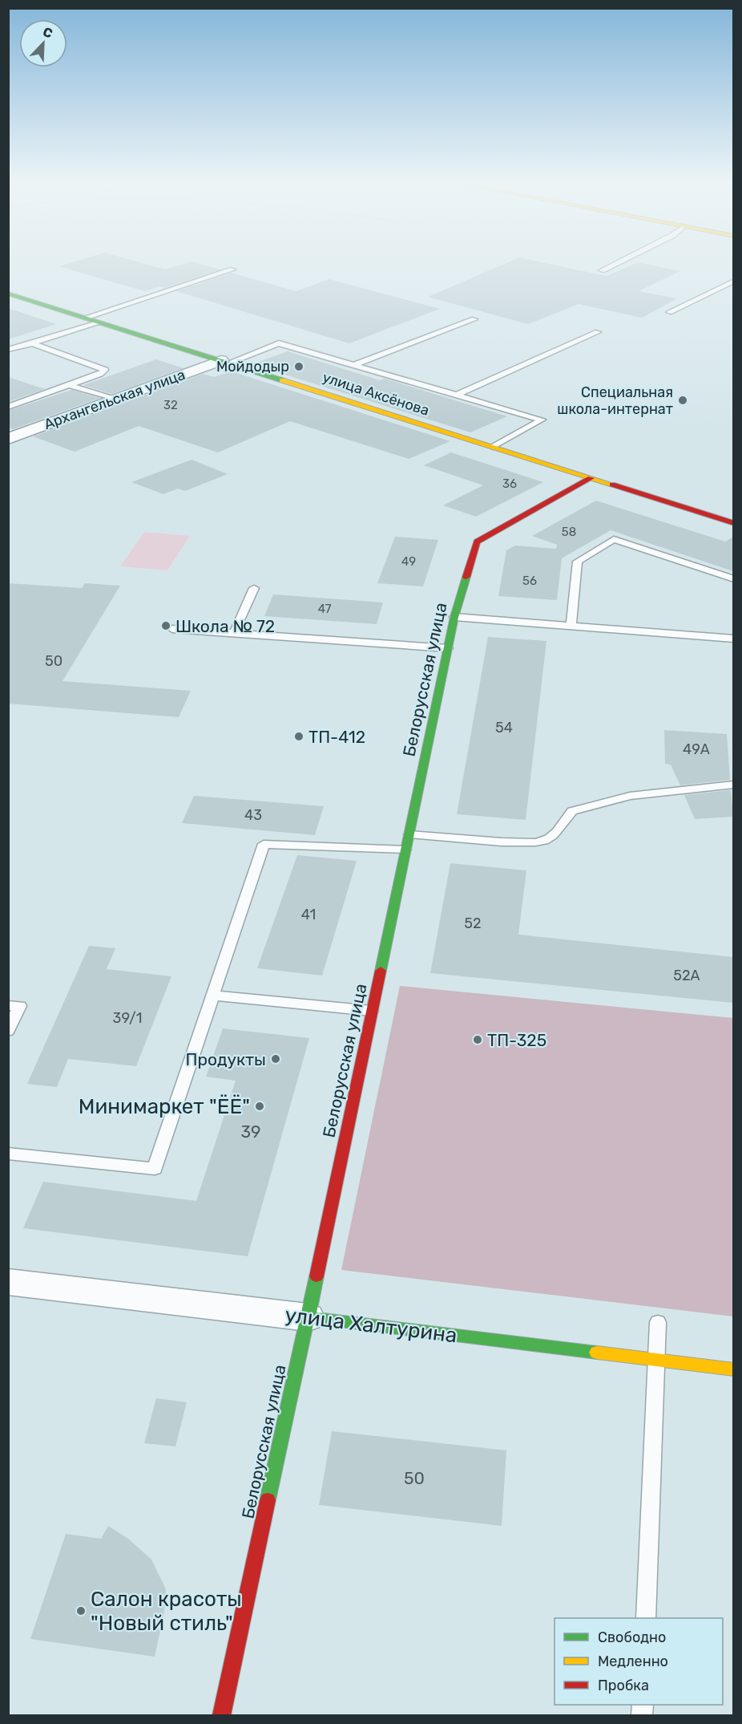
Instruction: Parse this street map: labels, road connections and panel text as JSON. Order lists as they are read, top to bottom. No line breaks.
{"streets":{"street":["улица Аксёнова","Архангельская улица","Белорусская улица","улица Халтурина"]},"crossings":[["улица Аксёнова","Архангельская улица"],["улица Аксёнова","Белорусская улица"],["Белорусская улица","улица Халтурина"]],"places":["Мойдодыр","Специальная школа-интернат","Школа № 72","ТП-412","ТП-325","Продукты","Минимаркет \"ЁЁ\"","Салон красоты \"Новый стиль\""],"house_numbers":["32","36","58","49","56","47","50","54","49А","43","41","52","52А","39/1","39","50"],"legend":["Свободно","Медленно","Пробка"],"north":"top right"}
